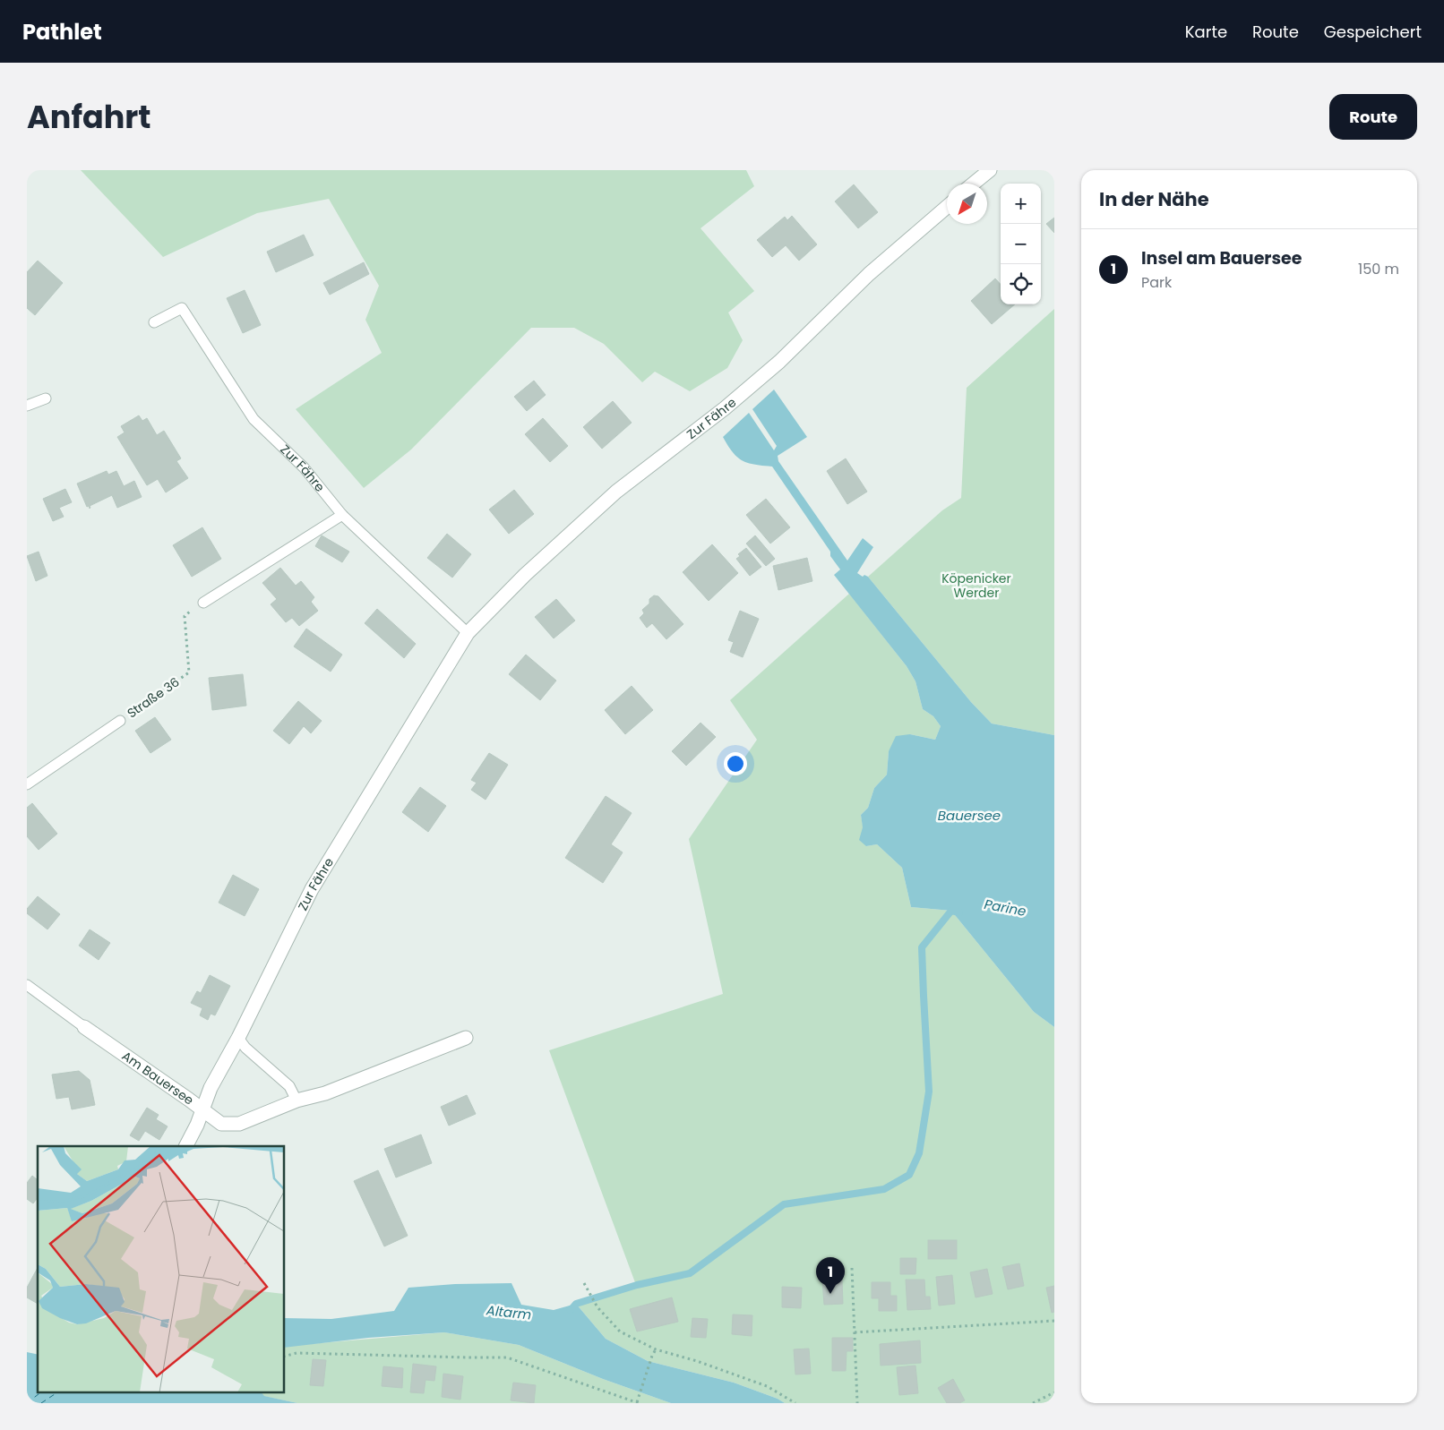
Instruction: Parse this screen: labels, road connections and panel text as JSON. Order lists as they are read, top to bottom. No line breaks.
{"streets":{"street":["Zur Fähre","Am Bauersee"],"lane":["Straße 36"]},"crossings":[["Zur Fähre","Am Bauersee"]],"water":["Bauersee","Parine","Altarm"],"parks":["Köpenicker Werder"],"north":"bottom left","page":{"header":"Pathlet","nav":["Karte","Route","Gespeichert"],"title":"Anfahrt","buttons":"Route","heading":"In der Nähe","map_buttons":["+","−"],"list":[{"mark":"1","name":"Insel am Bauersee","note":"Park","value":"150 m"}],"pins":"1"}}
